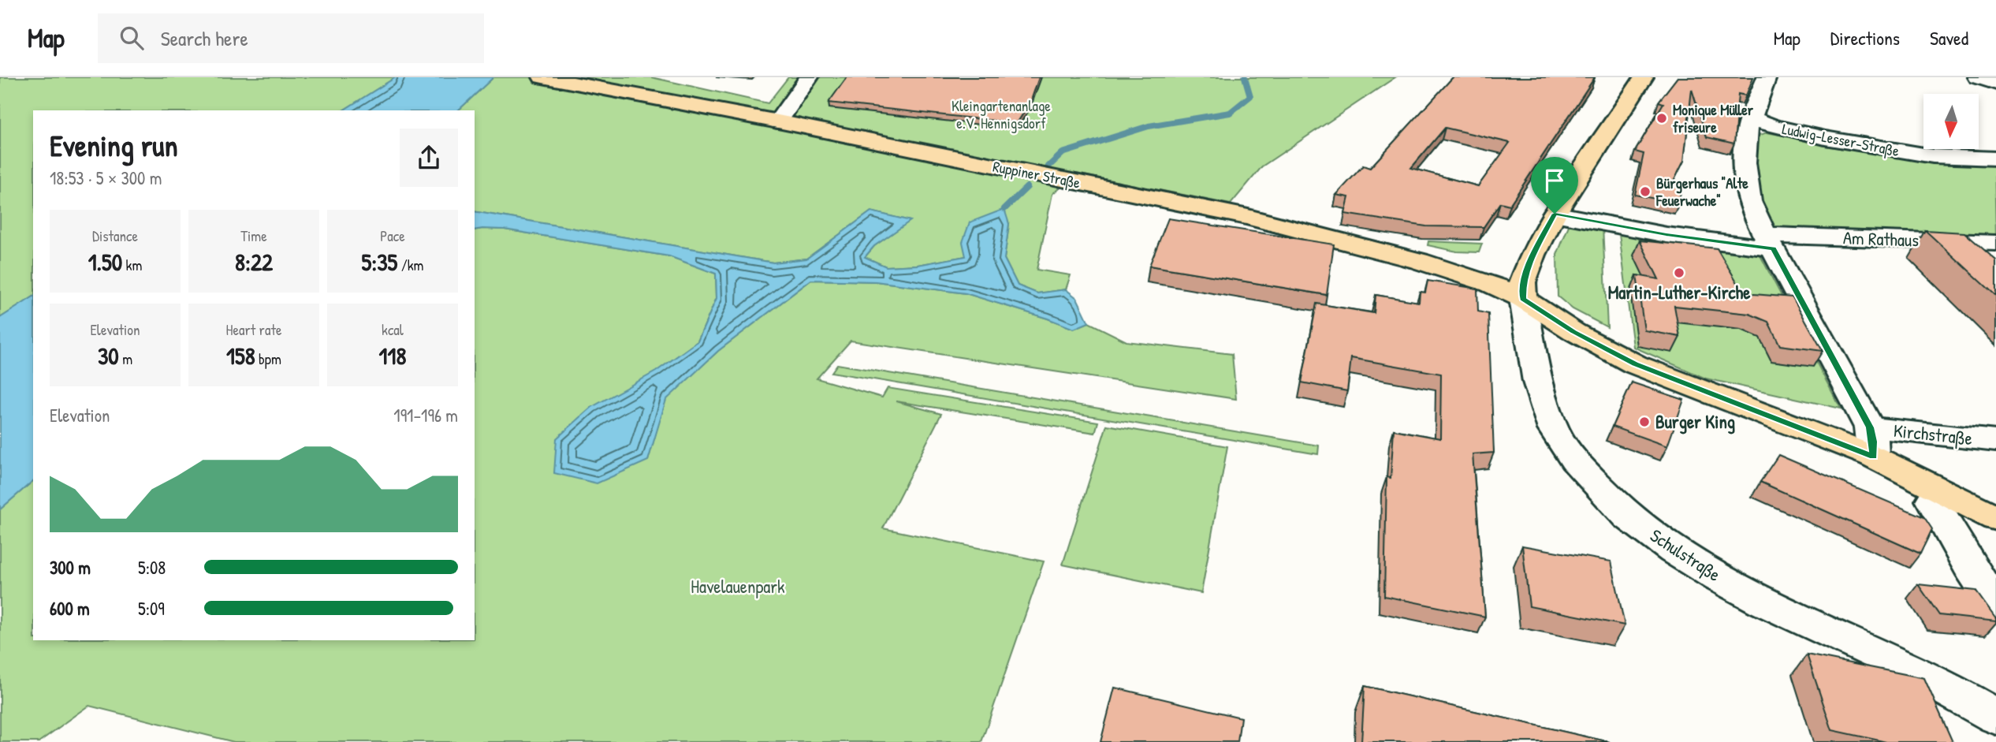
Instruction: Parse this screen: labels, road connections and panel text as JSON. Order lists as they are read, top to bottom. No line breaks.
{"streets":{"main road":["Ruppiner Straße"],"street":["Ludwig-Lesser-Straße","Am Rathaus","Kirchstraße","Schulstraße"]},"crossings":[["Ruppiner Straße","Kirchstraße"],["Ruppiner Straße","Schulstraße"]],"parks":["Kleingartenanlage e.V. Hennigsdorf","Havelauenpark"],"places":["Monique Müller friseure","Bürgerhaus \"Alte Feuerwache\"","Martin-Luther-Kirche","Burger King"],"north":"bottom","page":{"header":"Map","search":"Search here","nav":["Map","Directions","Saved"],"heading":["Evening run","18:53 · 5 × 300 m"],"stats":[["Distance","1.50 km"],["Time","8:22"],["Pace","5:35 /km"],["Elevation","30 m"],["Heart rate","158 bpm"],["kcal","118"]],"chart":["Elevation","191–196 m"],"list":[{"name":"300 m","note":"5:08"},{"name":"600 m","note":"5:09"}]}}
